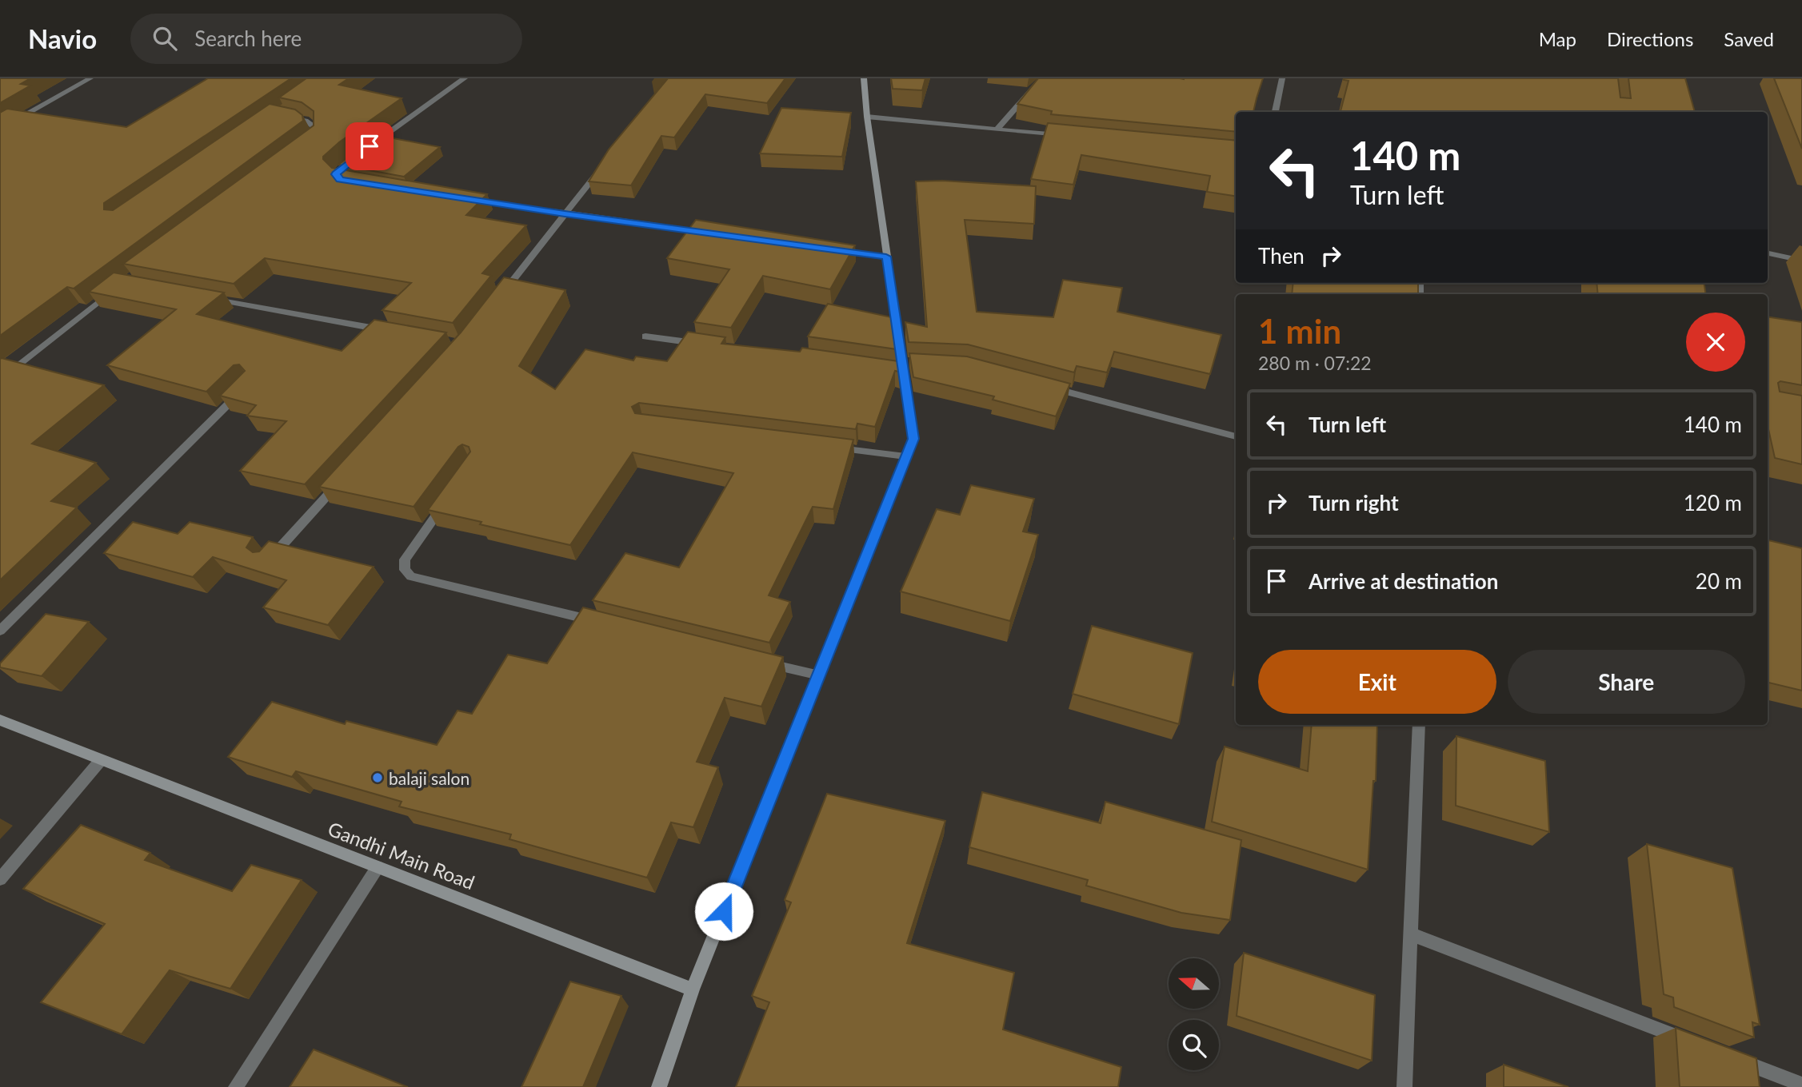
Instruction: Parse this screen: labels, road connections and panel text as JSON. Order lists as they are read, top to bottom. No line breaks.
{"streets":{"street":["Gandhi Main Road"]},"places":["balaji salon"],"north":"left","page":{"header":"Navio","search":"Search here","nav":["Map","Directions","Saved"],"turn":["140 m","Turn left"],"then":"Then","heading":["1 min","280 m · 07:22"],"list":[{"name":"Turn left","value":"140 m"},{"name":"Turn right","value":"120 m"},{"name":"Arrive at destination","value":"20 m"}],"buttons":["Exit","Share"]}}
